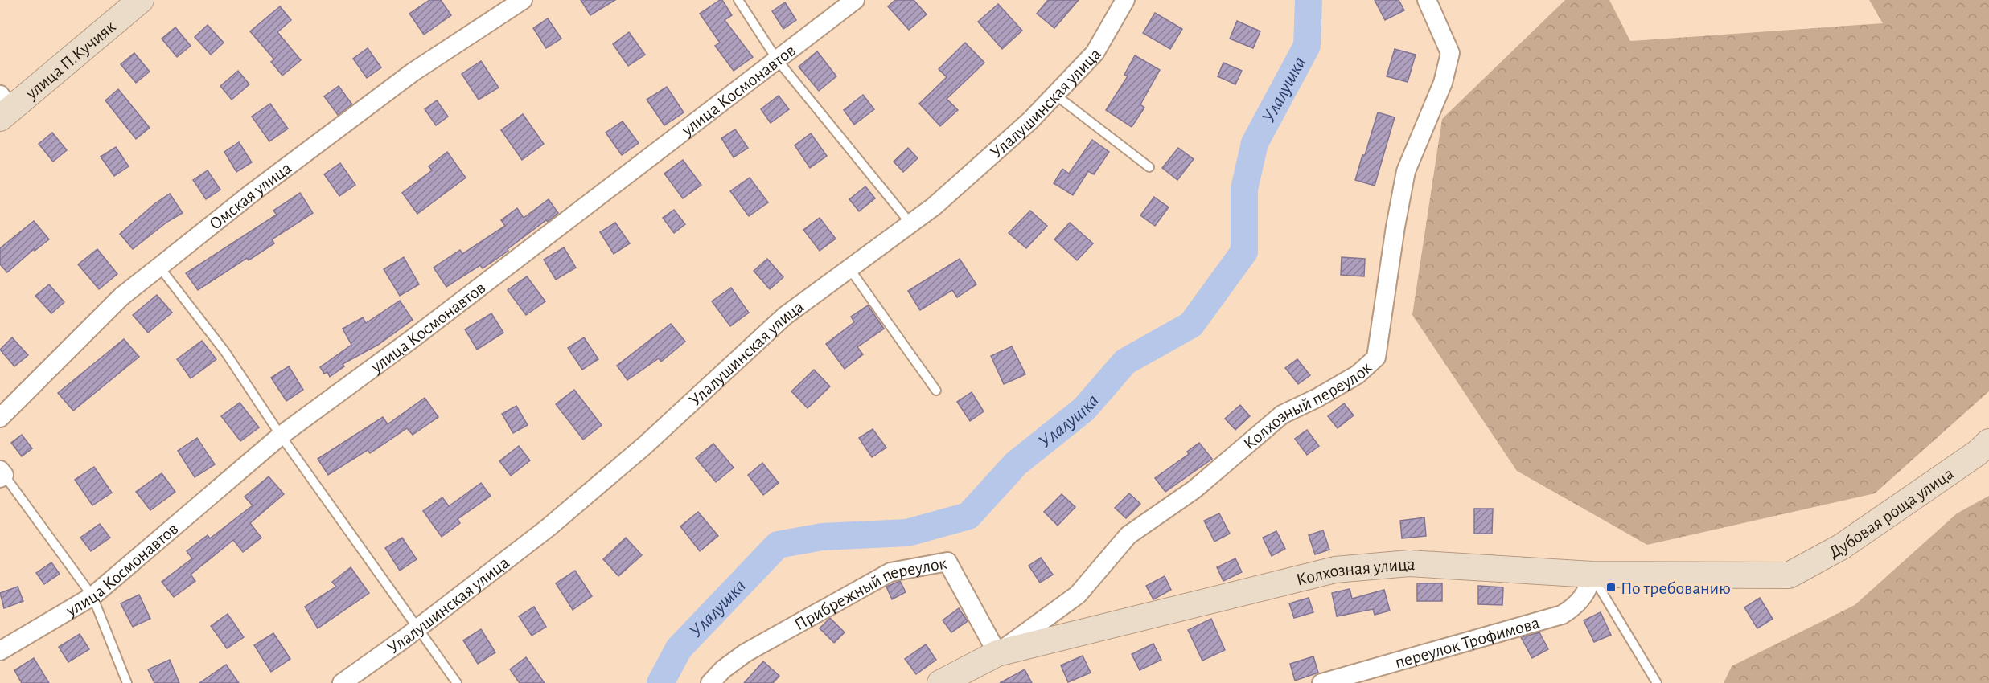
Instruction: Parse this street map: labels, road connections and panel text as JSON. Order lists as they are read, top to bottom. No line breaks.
{"streets":{"street":["улица П.Кучияк","улица Космонавтов","Улалушинская улица","Омская улица","Колхозный переулок","Дубовая роща улица","Колхозная улица","Прибрежный переулок","переулок Трофимова"]},"crossings":[["Колхозный переулок","Колхозная улица"],["Колхозный переулок","Прибрежный переулок"],["Дубовая роща улица","Колхозная улица"],["Колхозная улица","Прибрежный переулок"],["Колхозная улица","переулок Трофимова"]],"water":["Улалушка"],"places":{"transit":["По требованию"]}}
